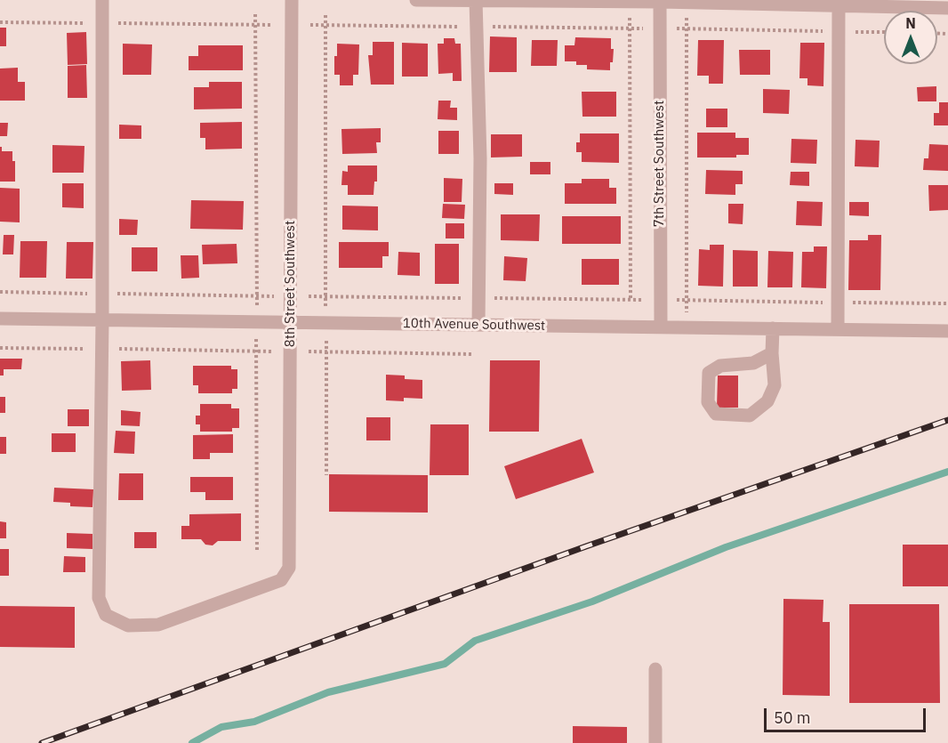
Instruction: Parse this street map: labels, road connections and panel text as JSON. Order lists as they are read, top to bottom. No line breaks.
{"streets":{"street":["7th Street Southwest","8th Street Southwest","10th Avenue Southwest"]},"crossings":[["7th Street Southwest","10th Avenue Southwest"],["8th Street Southwest","10th Avenue Southwest"]],"scale_bar":"50 m","north":"top"}
